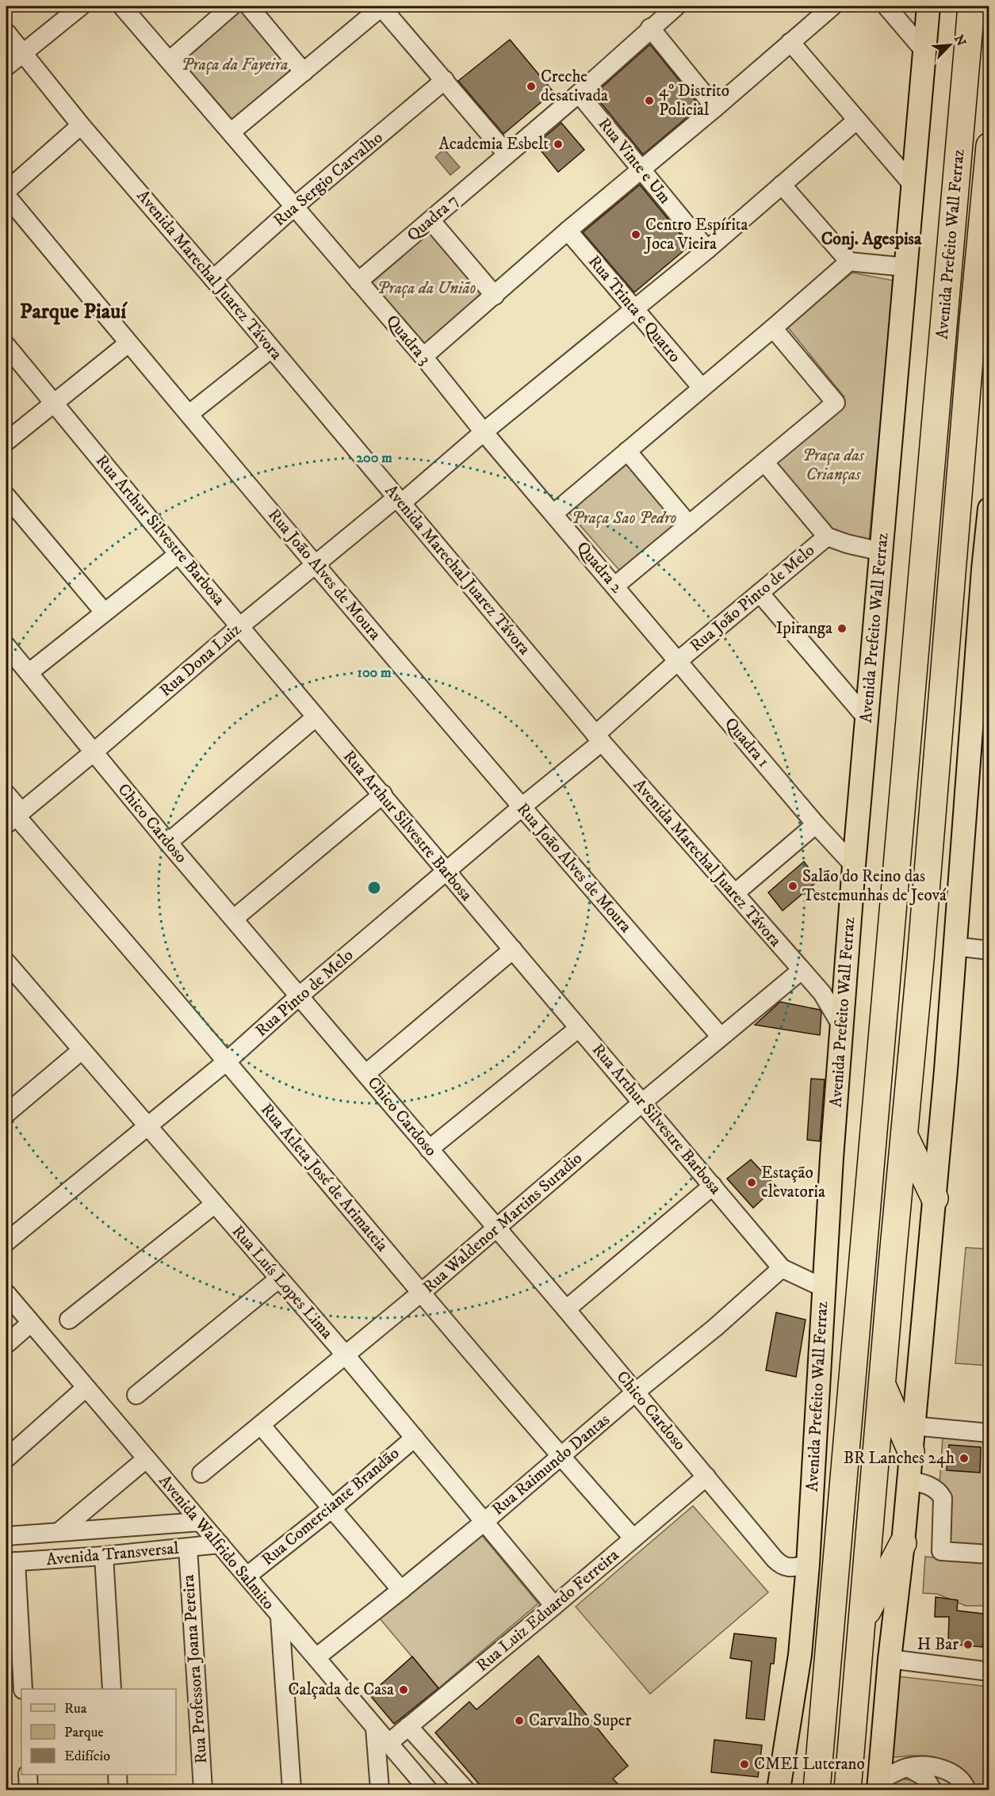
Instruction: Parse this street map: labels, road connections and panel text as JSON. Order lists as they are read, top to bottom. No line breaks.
{"streets":{"highway":["Avenida Prefeito Wall Ferraz"],"street":["Rua Vinte e Um","Rua Sergio Carvalho","Quadra 7","Avenida Marechal Juarez Távora","Rua Trinta e Quatro","Quadra 3","Rua Arthur Silvestre Barbosa","Quadra 2","Rua João Alves de Moura","Rua João Pinto de Melo","Rua Dona Luiz","Quadra 1","Chico Cardoso","Rua Pinto de Melo","Rua Atleta José de Arimateia","Rua Waldenor Martins Suradio","Rua Luís Lopes Lima","Rua Raimundo Dantas","Rua Comerciante Brandão","Avenida Walfrido Salmito","Avenida Transversal","Rua Luiz Eduardo Ferreira","Rua Professora Joana Pereira"]},"crossings":[["Rua Vinte e Um","Quadra 7"],["Rua Vinte e Um","Rua Dona Luiz"],["Rua Sergio Carvalho","Avenida Marechal Juarez Távora"],["Rua Sergio Carvalho","Quadra 3"],["Quadra 7","Quadra 3"],["Avenida Prefeito Wall Ferraz","Avenida Marechal Juarez Távora"],["Avenida Prefeito Wall Ferraz","Rua Arthur Silvestre Barbosa"],["Avenida Prefeito Wall Ferraz","Quadra 1"],["Avenida Prefeito Wall Ferraz","Chico Cardoso"],["Avenida Marechal Juarez Távora","Rua Dona Luiz"],["Avenida Marechal Juarez Távora","Rua Pinto de Melo"],["Avenida Marechal Juarez Távora","Rua Waldenor Martins Suradio"],["Rua Trinta e Quatro","Rua Dona Luiz"],["Quadra 3","Quadra 2"],["Quadra 3","Rua Dona Luiz"],["Rua Arthur Silvestre Barbosa","Rua Dona Luiz"],["Rua Arthur Silvestre Barbosa","Rua Pinto de Melo"],["Rua Arthur Silvestre Barbosa","Rua Waldenor Martins Suradio"],["Rua Arthur Silvestre Barbosa","Rua Raimundo Dantas"],["Quadra 2","Rua João Pinto de Melo"],["Quadra 2","Rua Dona Luiz"],["Quadra 2","Quadra 1"],["Quadra 2","Rua Pinto de Melo"],["Rua João Alves de Moura","Rua Dona Luiz"],["Rua João Alves de Moura","Rua Pinto de Melo"],["Rua João Alves de Moura","Rua Waldenor Martins Suradio"],["Rua João Pinto de Melo","Quadra 1"],["Rua João Pinto de Melo","Rua Pinto de Melo"],["Rua Dona Luiz","Chico Cardoso"],["Rua Dona Luiz","Rua Atleta José de Arimateia"],["Quadra 1","Rua Pinto de Melo"],["Chico Cardoso","Rua Pinto de Melo"],["Chico Cardoso","Rua Waldenor Martins Suradio"],["Chico Cardoso","Rua Raimundo Dantas"],["Chico Cardoso","Rua Luiz Eduardo Ferreira"],["Rua Pinto de Melo","Rua Atleta José de Arimateia"],["Rua Pinto de Melo","Rua Luís Lopes Lima"],["Rua Atleta José de Arimateia","Rua Waldenor Martins Suradio"],["Rua Atleta José de Arimateia","Rua Raimundo Dantas"],["Rua Atleta José de Arimateia","Rua Luiz Eduardo Ferreira"],["Rua Waldenor Martins Suradio","Rua Luís Lopes Lima"],["Rua Luís Lopes Lima","Rua Raimundo Dantas"],["Rua Luís Lopes Lima","Rua Comerciante Brandão"],["Rua Luís Lopes Lima","Rua Luiz Eduardo Ferreira"],["Rua Raimundo Dantas","Avenida Walfrido Salmito"],["Rua Comerciante Brandão","Avenida Walfrido Salmito"],["Avenida Walfrido Salmito","Avenida Transversal"],["Avenida Walfrido Salmito","Rua Luiz Eduardo Ferreira"],["Avenida Transversal","Rua Professora Joana Pereira"]],"districts":["Conj. Agespisa","Parque Piauí"],"parks":["Praça da Fayeira","Praça da União","Praça das Crianças","Praça Sao Pedro"],"places":["Creche desativada","4º Distrito Policial","Academia Esbelt","Centro Espírita Joca Vieira","Ipiranga","Salão do Reino das Testemunhas de Jeová","Estação elevatoria","BR Lanches 24h","H Bar","Calçada de Casa","Carvalho Super","CMEI Luterano"],"legend":["Rua","Parque","Edifício"],"north":"top right","rings":["200 m","100 m"]}
